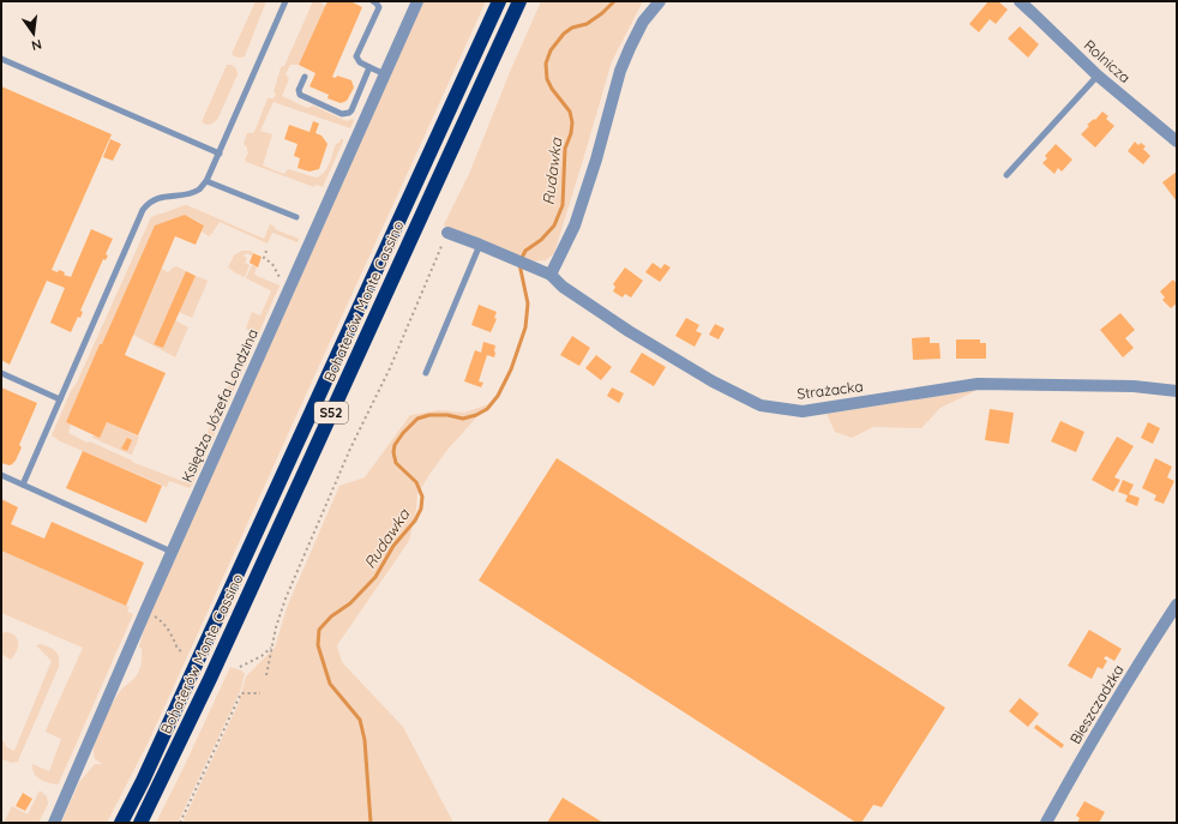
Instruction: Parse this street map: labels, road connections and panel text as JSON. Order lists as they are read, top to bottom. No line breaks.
{"streets":{"highway":["Bohaterów Monte Cassino","S52"],"street":["Rolnicza","Strażacka","Księdza Józefa Londzina","Bieszczadzka"]},"water":["Rudawka"],"north":"bottom"}
